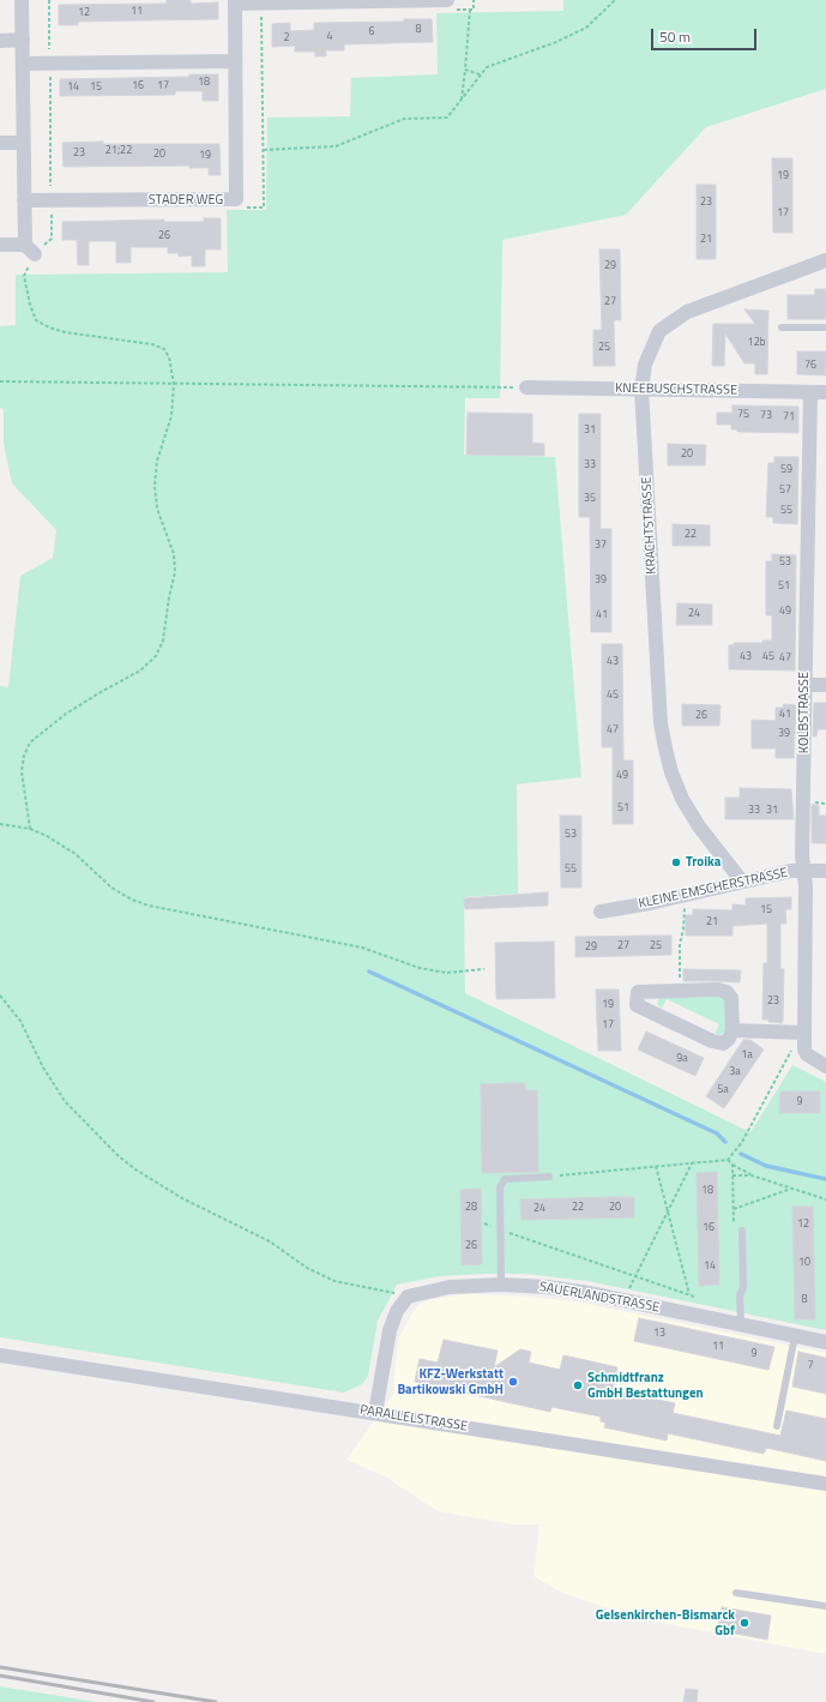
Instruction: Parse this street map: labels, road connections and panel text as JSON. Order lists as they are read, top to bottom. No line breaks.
{"streets":{"street":["STADER WEG","KNEEBUSCHSTRASSE","KRACHTSTRASSE","KOLBSTRASSE","KLEINE EMSCHERSTRASSE","SAUERLANDSTRASSE","PARALLELSTRASSE"]},"crossings":[["KNEEBUSCHSTRASSE","KRACHTSTRASSE"],["KNEEBUSCHSTRASSE","KOLBSTRASSE"],["KRACHTSTRASSE","KLEINE EMSCHERSTRASSE"],["KOLBSTRASSE","KLEINE EMSCHERSTRASSE"]],"places":["Troika","KFZ-Werkstatt Bartikowski GmbH","Schmidtfranz GmbH Bestattungen","Gelsenkirchen-Bismarck Gbf"],"house_numbers":["11","12","8","6","4","2","18","16","17","14","15","21;22","23","20","19","19","23","17","26","21","29","27","12b","25","76","75","73","71","31","20","33","59","57","35","55","22","37","53","39","51","49","24","41","43","45","47","43","45","41","26","47","39","49","51","33","31","53","55","15","21","27","25","29","23","19","17","1a","9a","3a","5a","9","18","28","22","20","24","12","16","26","10","14","8","13","11","9","7"],"scale_bar":"50 m"}
